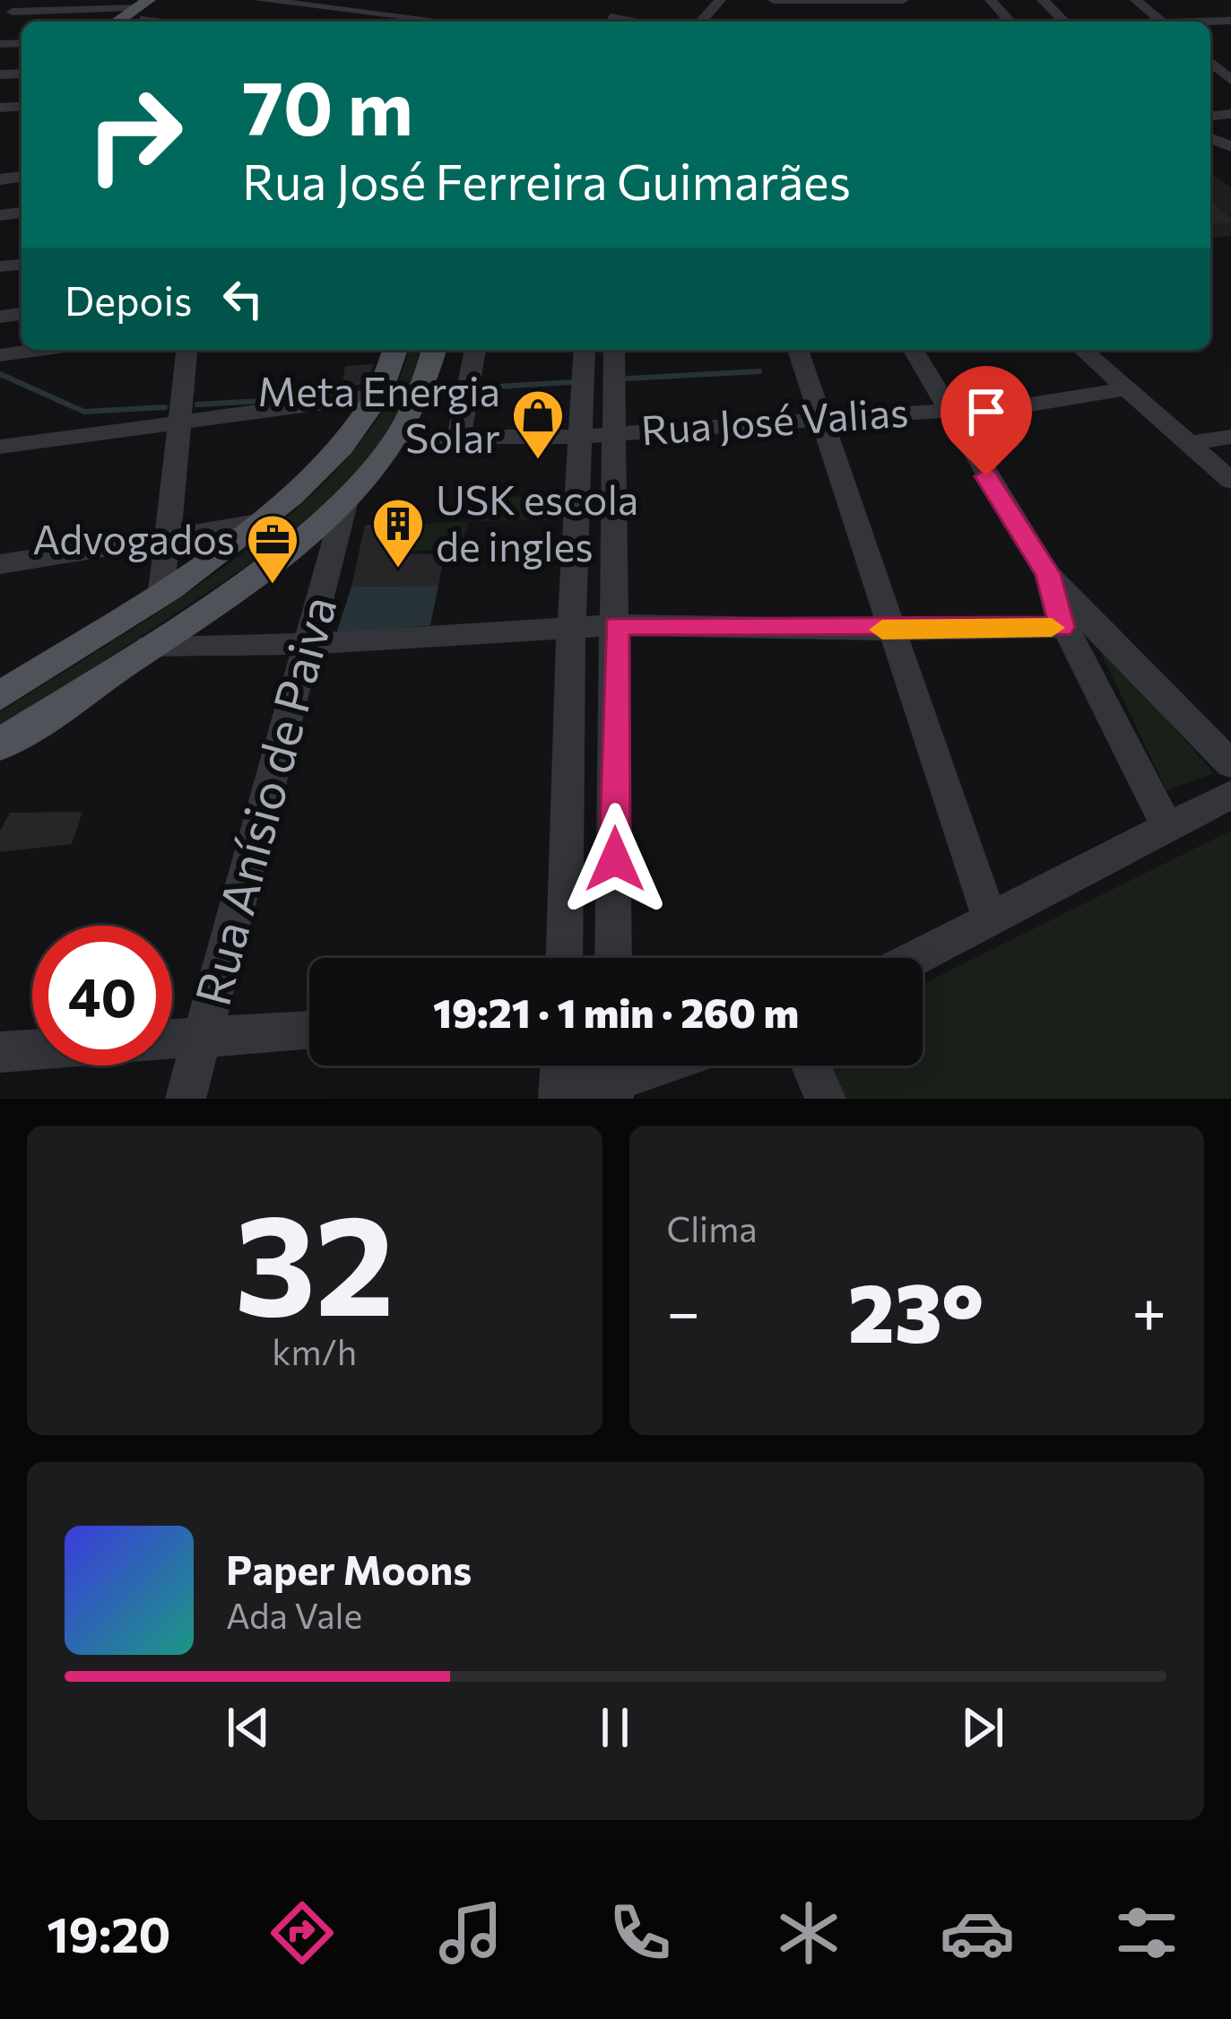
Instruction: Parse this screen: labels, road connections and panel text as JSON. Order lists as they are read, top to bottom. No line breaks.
{"streets":{"street":["Rua José Valias","Rua Anísio de Paiva"]},"places":{"shop":["Meta Energia Solar"],"building":["USK escola de ingles"],"office":["Advogados"]},"page":{"turn":["70 m","Rua José Ferreira Guimarães"],"then":"Depois","limit":"40","trip":"19:21 · 1 min · 260 m","tile":[["32","km/h"],"Clima"],"heat":["−","23°","+"],"song":["Paper Moons","Ada Vale"],"tabs":"19:20"}}
